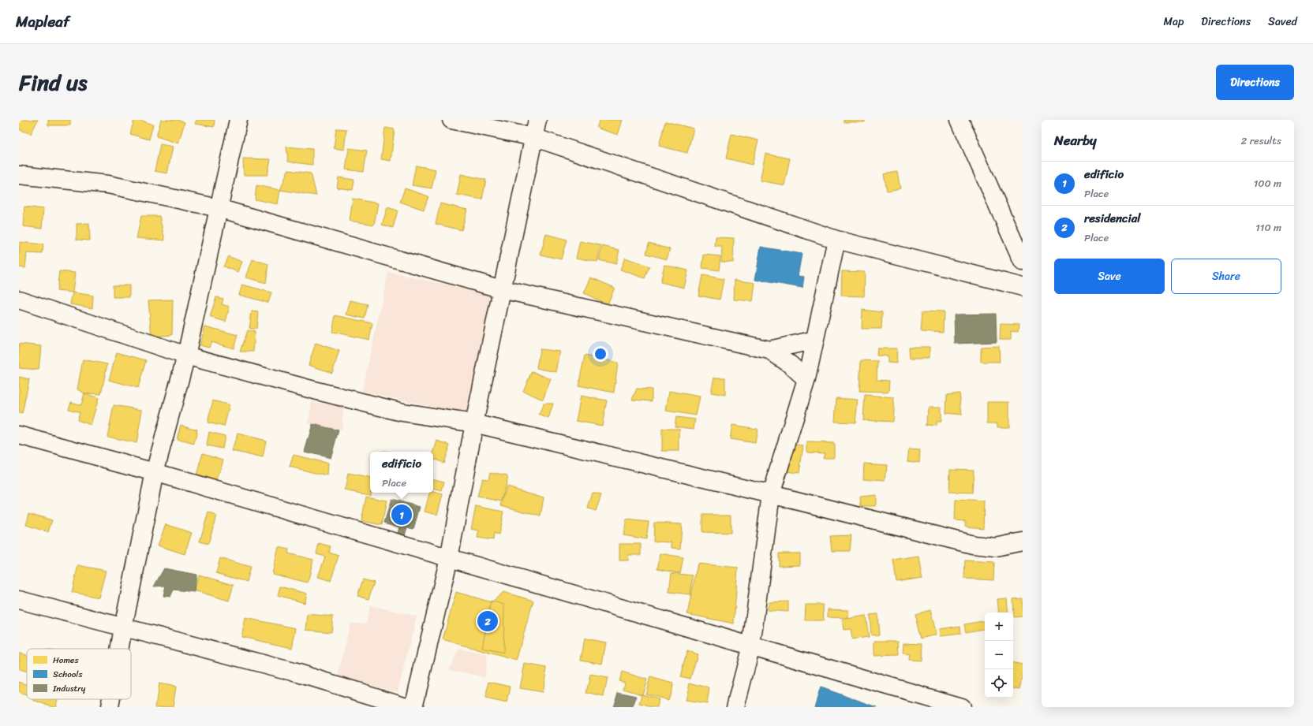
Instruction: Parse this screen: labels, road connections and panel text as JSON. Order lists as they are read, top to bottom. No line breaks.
{"legend":["Homes","Schools","Industry"],"page":{"header":"Mapleaf","nav":["Map","Directions","Saved"],"title":"Find us","buttons":["Directions",["Save","Share"]],"heading":["Nearby","2 results"],"list":[{"mark":"1","name":"edificio","note":"Place","value":"100 m"},{"mark":"2","name":"residencial","note":"Place","value":"110 m"}],"popup":["edificio","Place"],"pins":["1","2"],"map_buttons":["+","−"]}}
